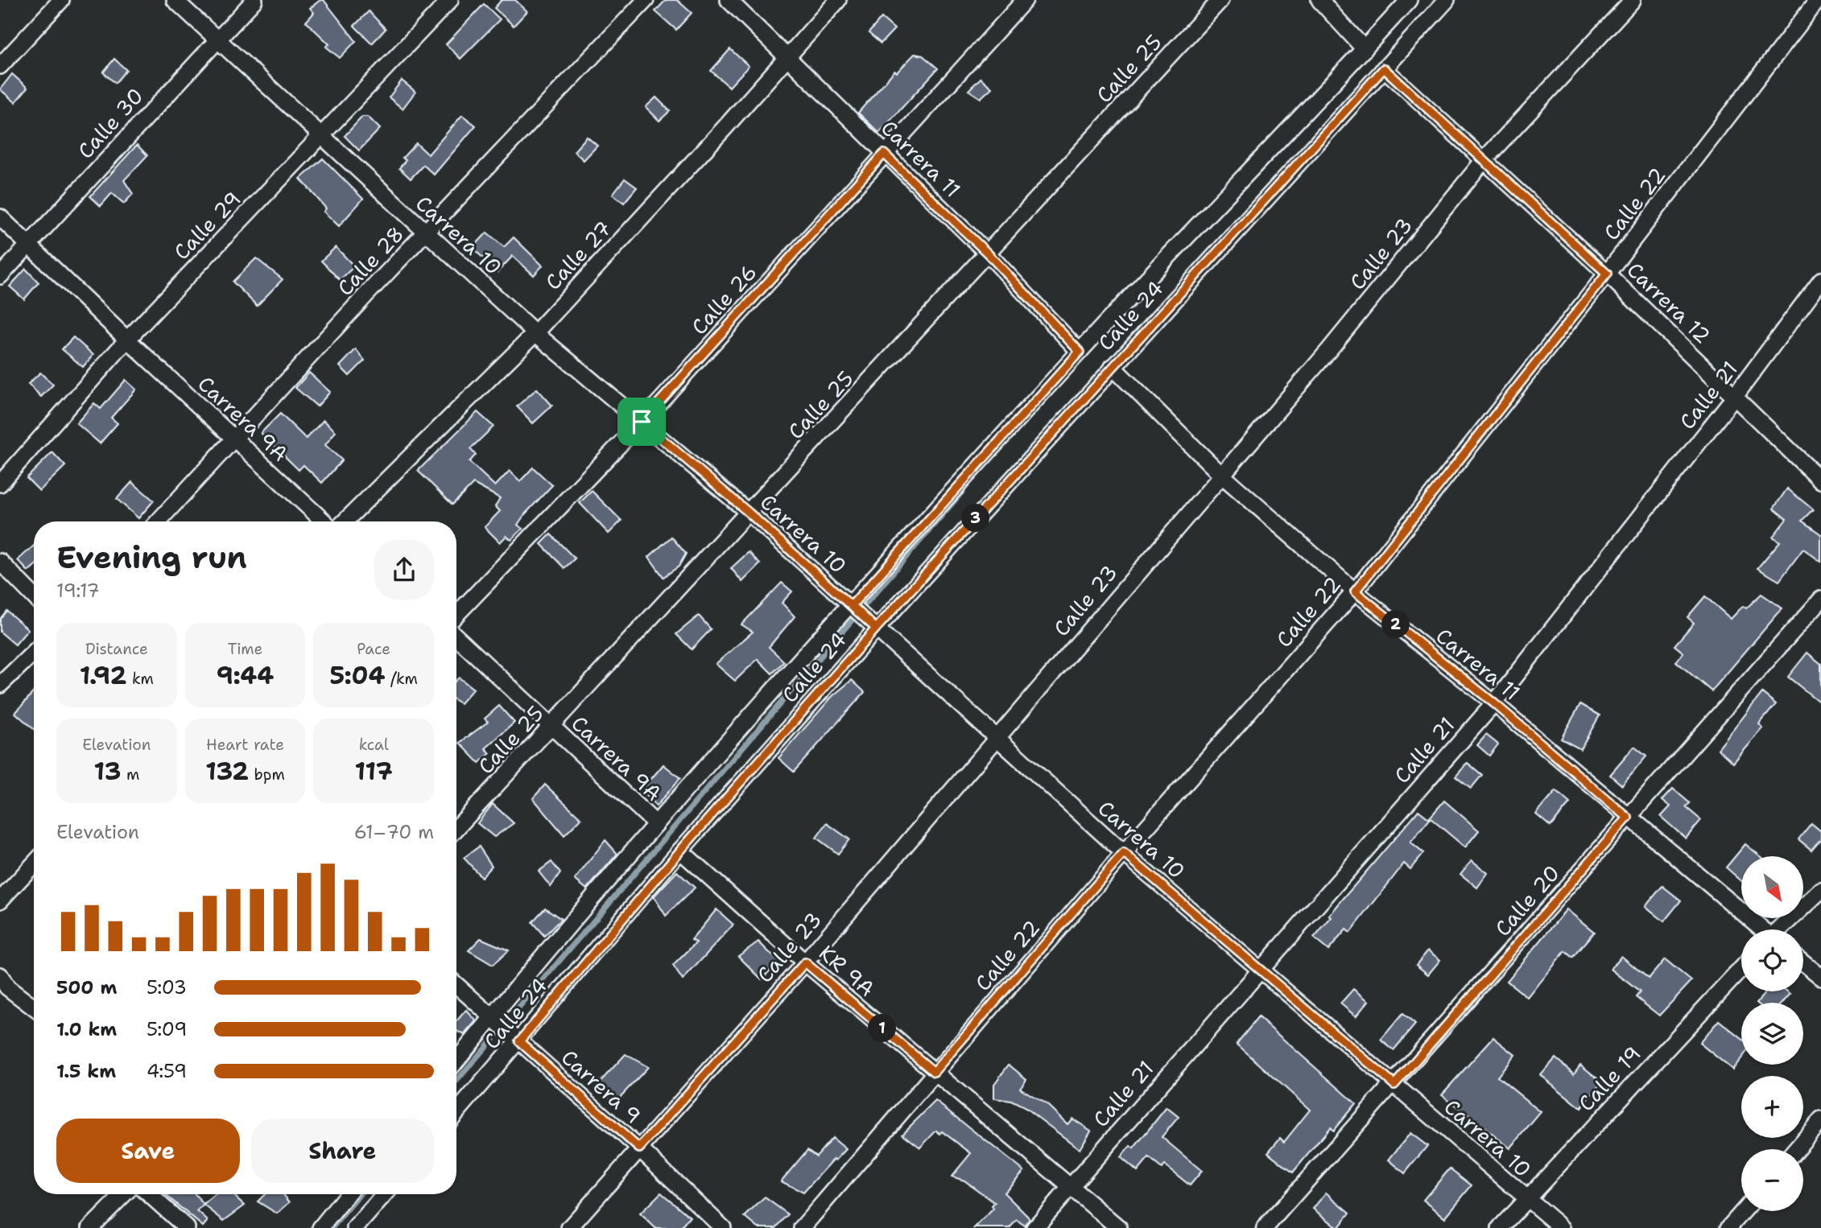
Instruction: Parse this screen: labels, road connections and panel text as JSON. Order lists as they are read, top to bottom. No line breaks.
{"streets":{"street":["Calle 25","Calle 30","Carrera 11","Calle 22","Calle 29","Carrera 10","Calle 23","Calle 27","Calle 28","Calle 26","Carrera 12","Calle 24","Calle 21","Carrera 9A","Calle 20","KR 9A","Calle 19","Carrera 9"]},"crossings":[["Calle 25","Carrera 11"],["Calle 25","Carrera 10"],["Calle 25","Carrera 9A"],["Calle 30","Carrera 10"],["Carrera 11","Calle 22"],["Carrera 11","Calle 23"],["Carrera 11","Calle 27"],["Carrera 11","Calle 26"],["Carrera 11","Calle 24"],["Carrera 11","Calle 21"],["Carrera 11","Calle 20"],["Calle 22","Carrera 10"],["Calle 22","Carrera 12"],["Calle 22","KR 9A"],["Calle 29","Carrera 10"],["Calle 29","Carrera 9A"],["Carrera 10","Calle 23"],["Carrera 10","Calle 27"],["Carrera 10","Calle 28"],["Carrera 10","Calle 26"],["Carrera 10","Calle 24"],["Carrera 10","Calle 21"],["Carrera 10","Calle 20"],["Carrera 10","Calle 19"],["Calle 23","Carrera 12"],["Calle 23","KR 9A"],["Calle 23","Carrera 9"],["Calle 28","Carrera 9A"],["Carrera 12","Calle 24"],["Carrera 12","Calle 21"],["Calle 24","Carrera 9A"],["Calle 24","KR 9A"],["Calle 24","Carrera 9"],["Calle 21","KR 9A"]],"north":"bottom right","page":{"pins":["3","2","1"],"heading":["Evening run","19:17"],"stats":[["Distance","1.92 km"],["Time","9:44"],["Pace","5:04 /km"],["Elevation","13 m"],["Heart rate","132 bpm"],["kcal","117"]],"chart":["Elevation","61–70 m"],"map_buttons":["+","−"],"list":[{"name":"500 m","note":"5:03"},{"name":"1.0 km","note":"5:09"},{"name":"1.5 km","note":"4:59"}],"buttons":["Save","Share"]}}
